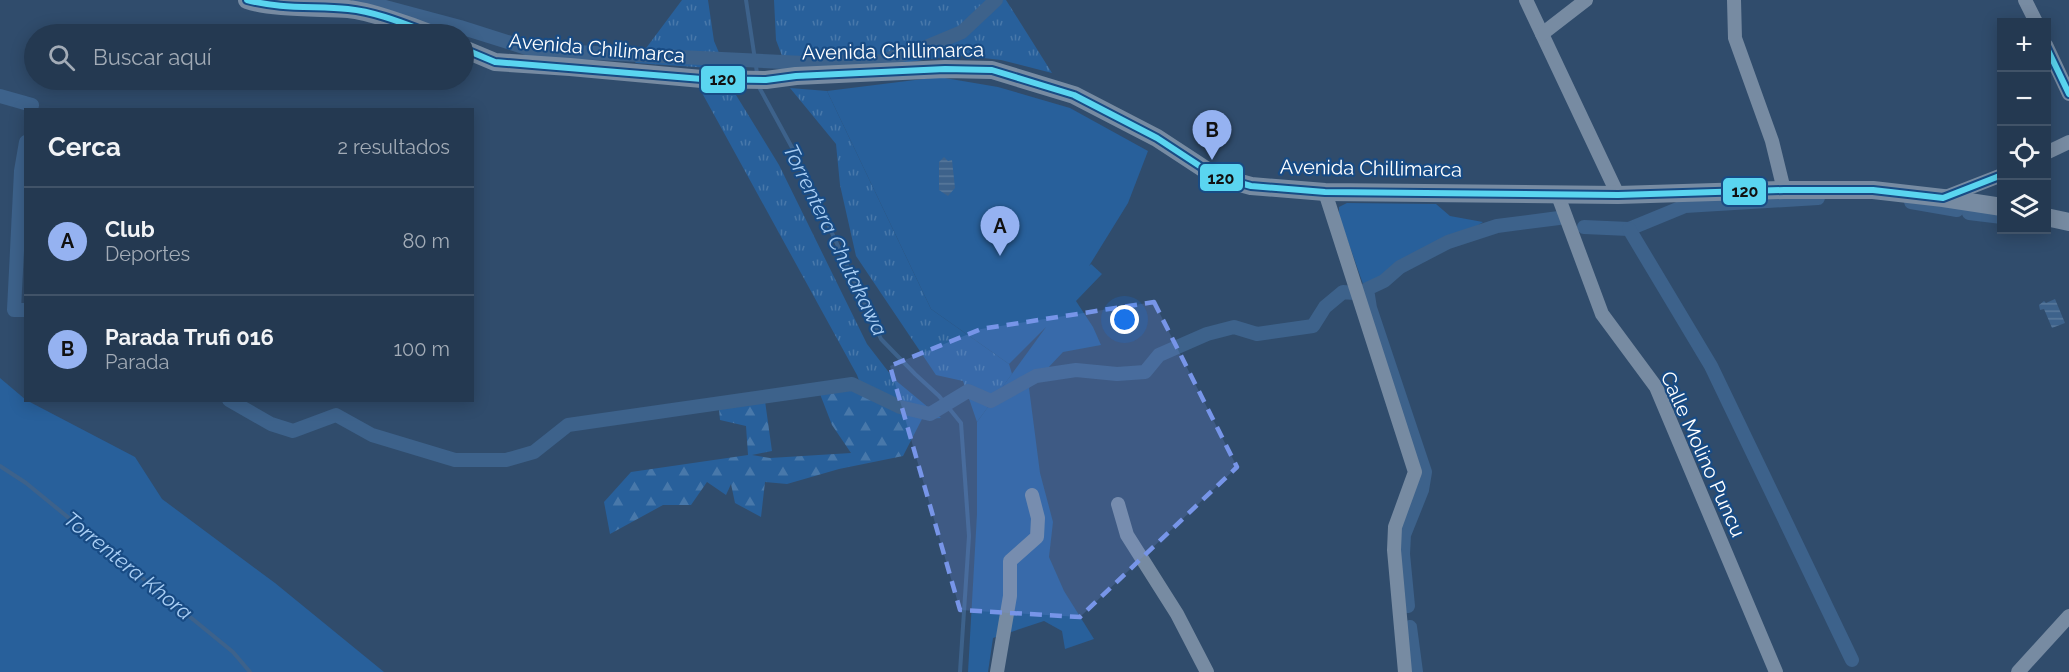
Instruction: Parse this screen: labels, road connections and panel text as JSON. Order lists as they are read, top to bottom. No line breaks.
{"streets":{"street":["Avenida Chilimarca","Avenida Chillimarca","Calle Molino Puncu"]},"crossings":[["Avenida Chilimarca","Avenida Chillimarca"],["Avenida Chillimarca","Calle Molino Puncu"]],"water":["Torrentera Chutakawa","Torrentera Khora"],"lines":["transit line 120"],"page":{"map_buttons":["+","−"],"search":"Buscar aquí","heading":["Cerca","2 resultados"],"pins":["B","A"],"list":[{"mark":"A","name":"Club","note":"Deportes","value":"80 m"},{"mark":"B","name":"Parada Trufi 016","note":"Parada","value":"100 m"}]}}
